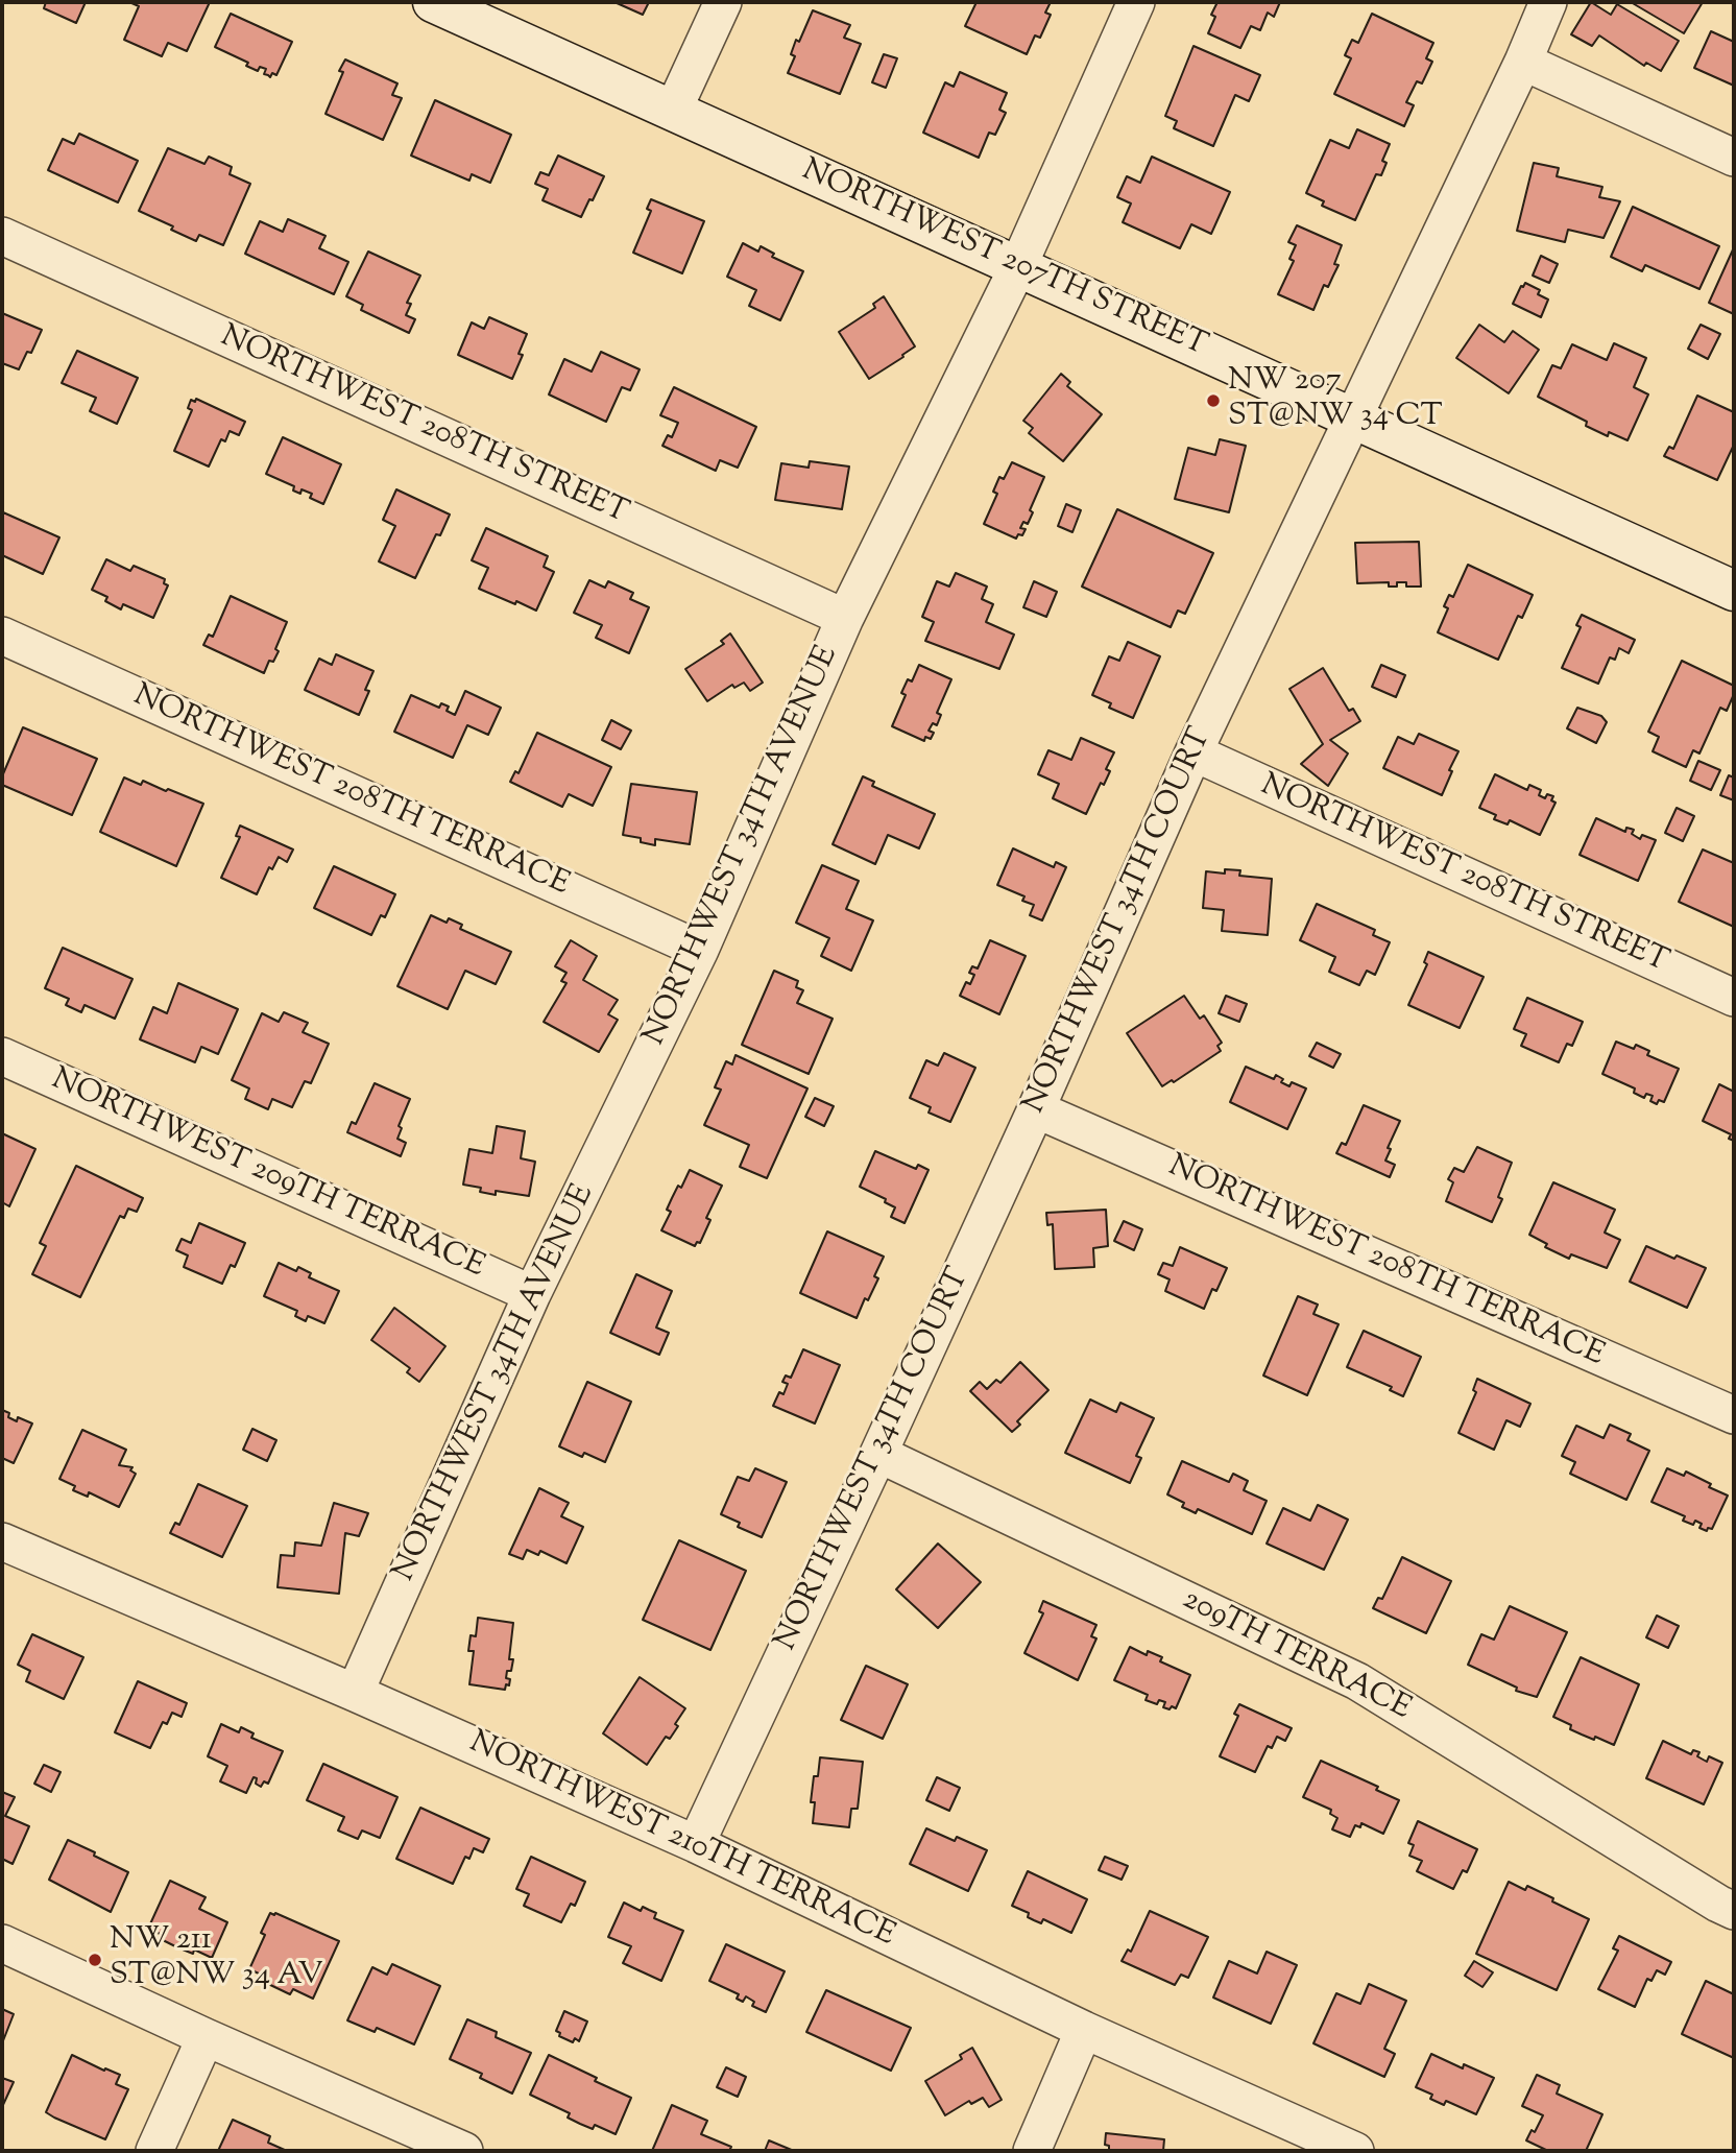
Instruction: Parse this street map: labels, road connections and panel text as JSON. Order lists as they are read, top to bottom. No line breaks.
{"streets":{"street":["NORTHWEST 207TH STREET","NORTHWEST 208TH STREET","NORTHWEST 208TH TERRACE","NORTHWEST 34TH AVENUE","NORTHWEST 34TH COURT","NORTHWEST 209TH TERRACE","209TH TERRACE","NORTHWEST 210TH TERRACE"]},"crossings":[["NORTHWEST 207TH STREET","NORTHWEST 34TH AVENUE"],["NORTHWEST 207TH STREET","NORTHWEST 34TH COURT"],["NORTHWEST 208TH STREET","NORTHWEST 34TH AVENUE"],["NORTHWEST 208TH STREET","NORTHWEST 34TH COURT"],["NORTHWEST 208TH TERRACE","NORTHWEST 34TH AVENUE"],["NORTHWEST 208TH TERRACE","NORTHWEST 34TH COURT"],["NORTHWEST 34TH AVENUE","NORTHWEST 209TH TERRACE"],["NORTHWEST 34TH AVENUE","NORTHWEST 210TH TERRACE"],["NORTHWEST 34TH COURT","209TH TERRACE"],["NORTHWEST 34TH COURT","NORTHWEST 210TH TERRACE"]],"places":["NW 207 ST@NW 34 CT","NW 211 ST@NW 34 AV"]}
